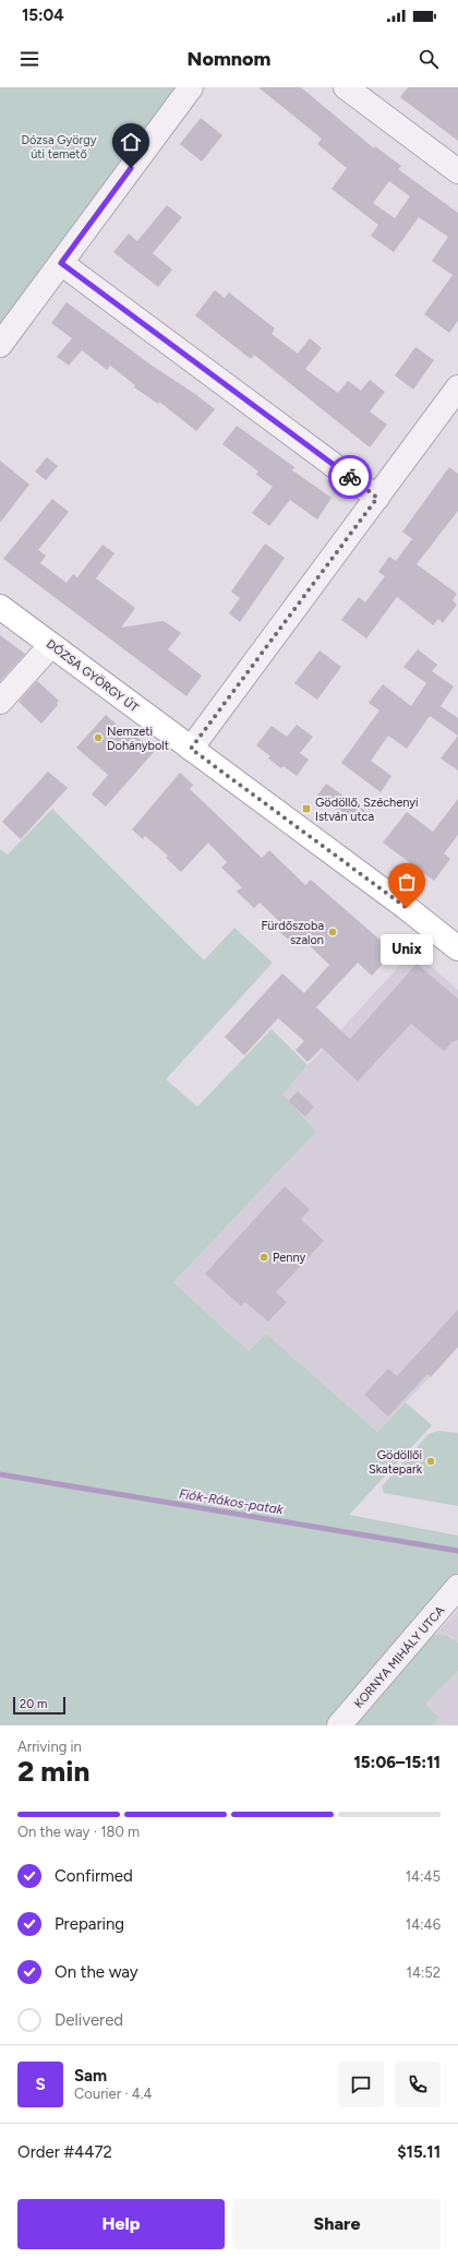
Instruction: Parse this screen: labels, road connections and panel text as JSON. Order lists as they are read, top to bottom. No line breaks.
{"streets":{"main road":["DÓZSA GYÖRGY ÚT"],"street":["KORNYA MIHÁLY UTCA"]},"water":["Fiók-Rákos-patak"],"parks":["Dózsa György úti temető"],"places":{"other":["Nemzeti Dohánybolt","Unix","Fürdőszoba szalon","Penny","Gödöllői Skatepark"],"transit":["Gödöllő, Széchenyi István utca"]},"scale_bar":"20 m","page":{"status":"15:04","header":"Nomnom","bubble":"Unix","scale":"20 m","heading":["2 min","Arriving in","15:06–15:11"],"panel":["Sam","Courier · 4.4","Order #4472","$15.11"],"bar":"On the way · 180 m","list":[["Confirmed","14:45"],["Preparing","14:46"],["On the way","14:52"],"Delivered"],"round":"S","buttons":["Help","Share"]}}
